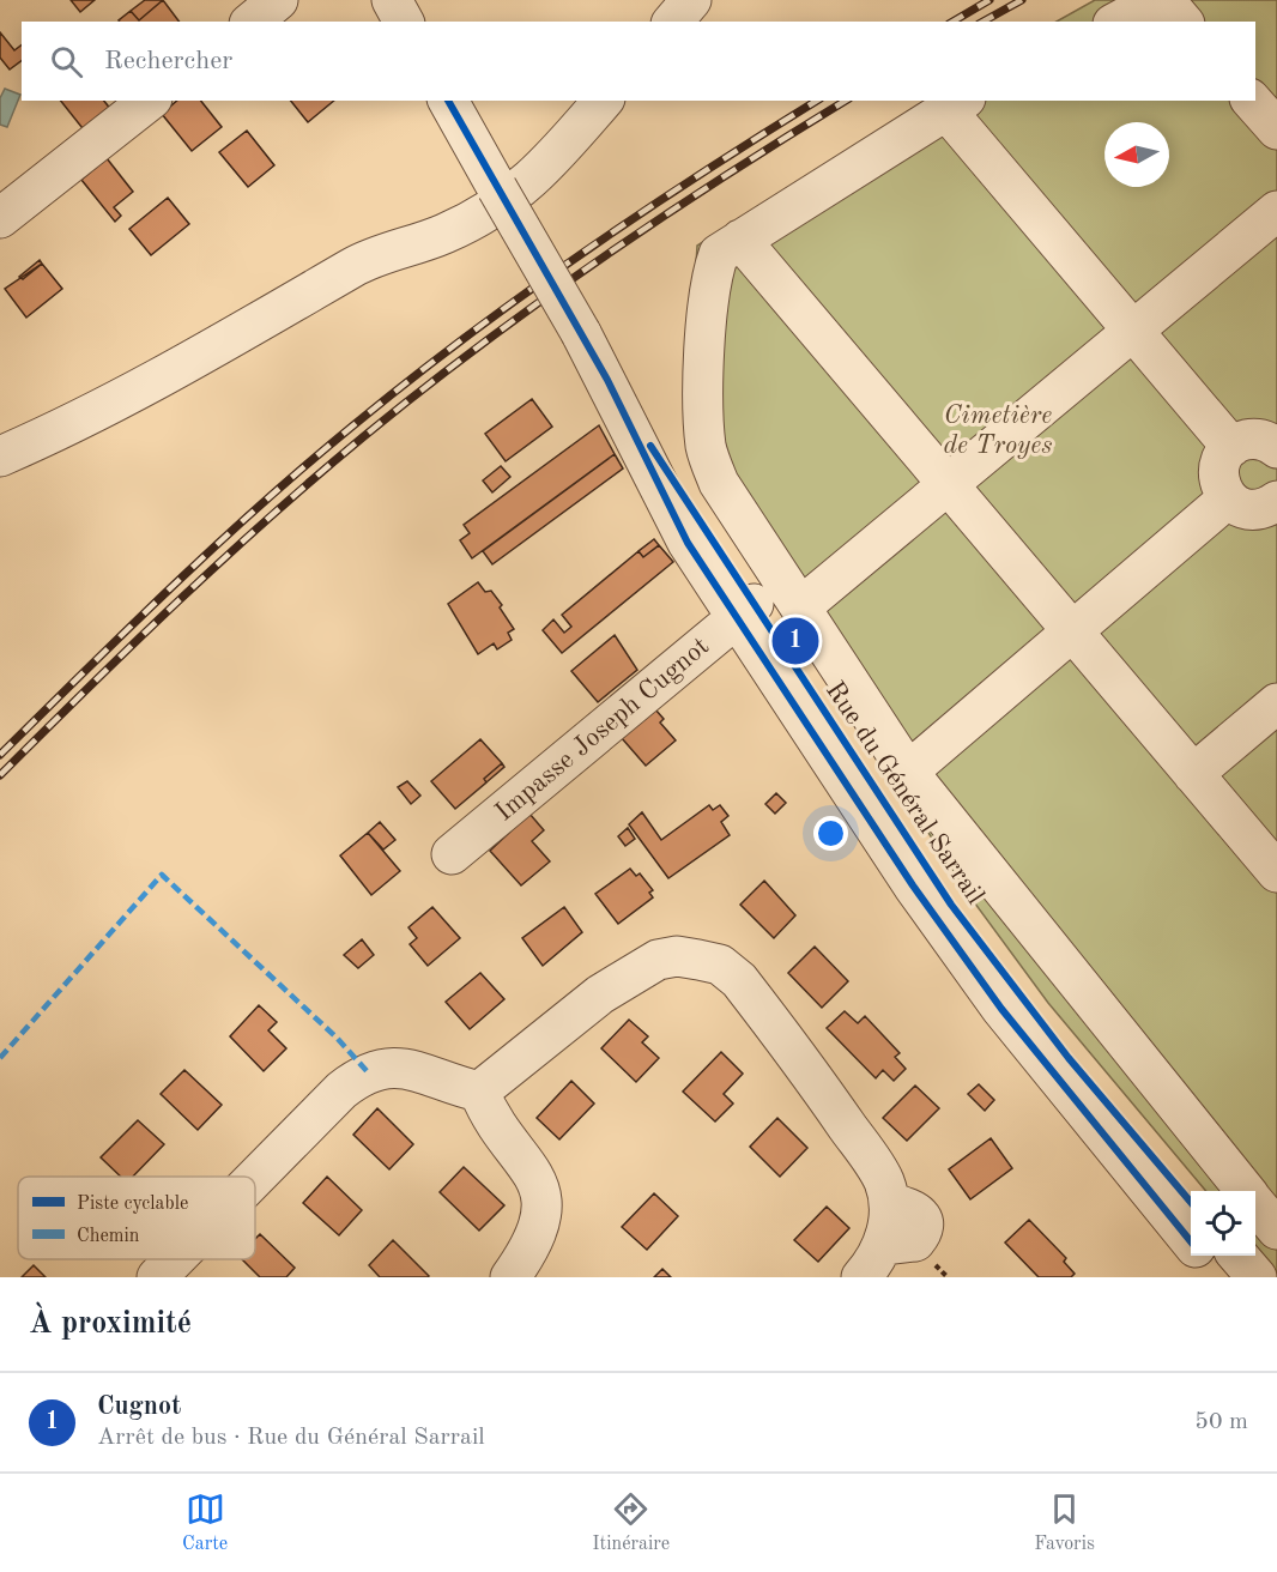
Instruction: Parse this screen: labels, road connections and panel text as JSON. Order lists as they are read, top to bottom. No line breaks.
{"streets":{"street":["Impasse Joseph Cugnot","Rue du Général Sarrail"]},"crossings":[["Impasse Joseph Cugnot","Rue du Général Sarrail"]],"parks":["Cimetière de Troyes"],"legend":["Piste cyclable","Chemin"],"north":"left","page":{"search":"Rechercher","pins":"1","heading":"À proximité","list":[{"mark":"1","name":"Cugnot","note":"Arrêt de bus · Rue du Général Sarrail","value":"50 m"}],"nav":["Carte","Itinéraire","Favoris"]}}
